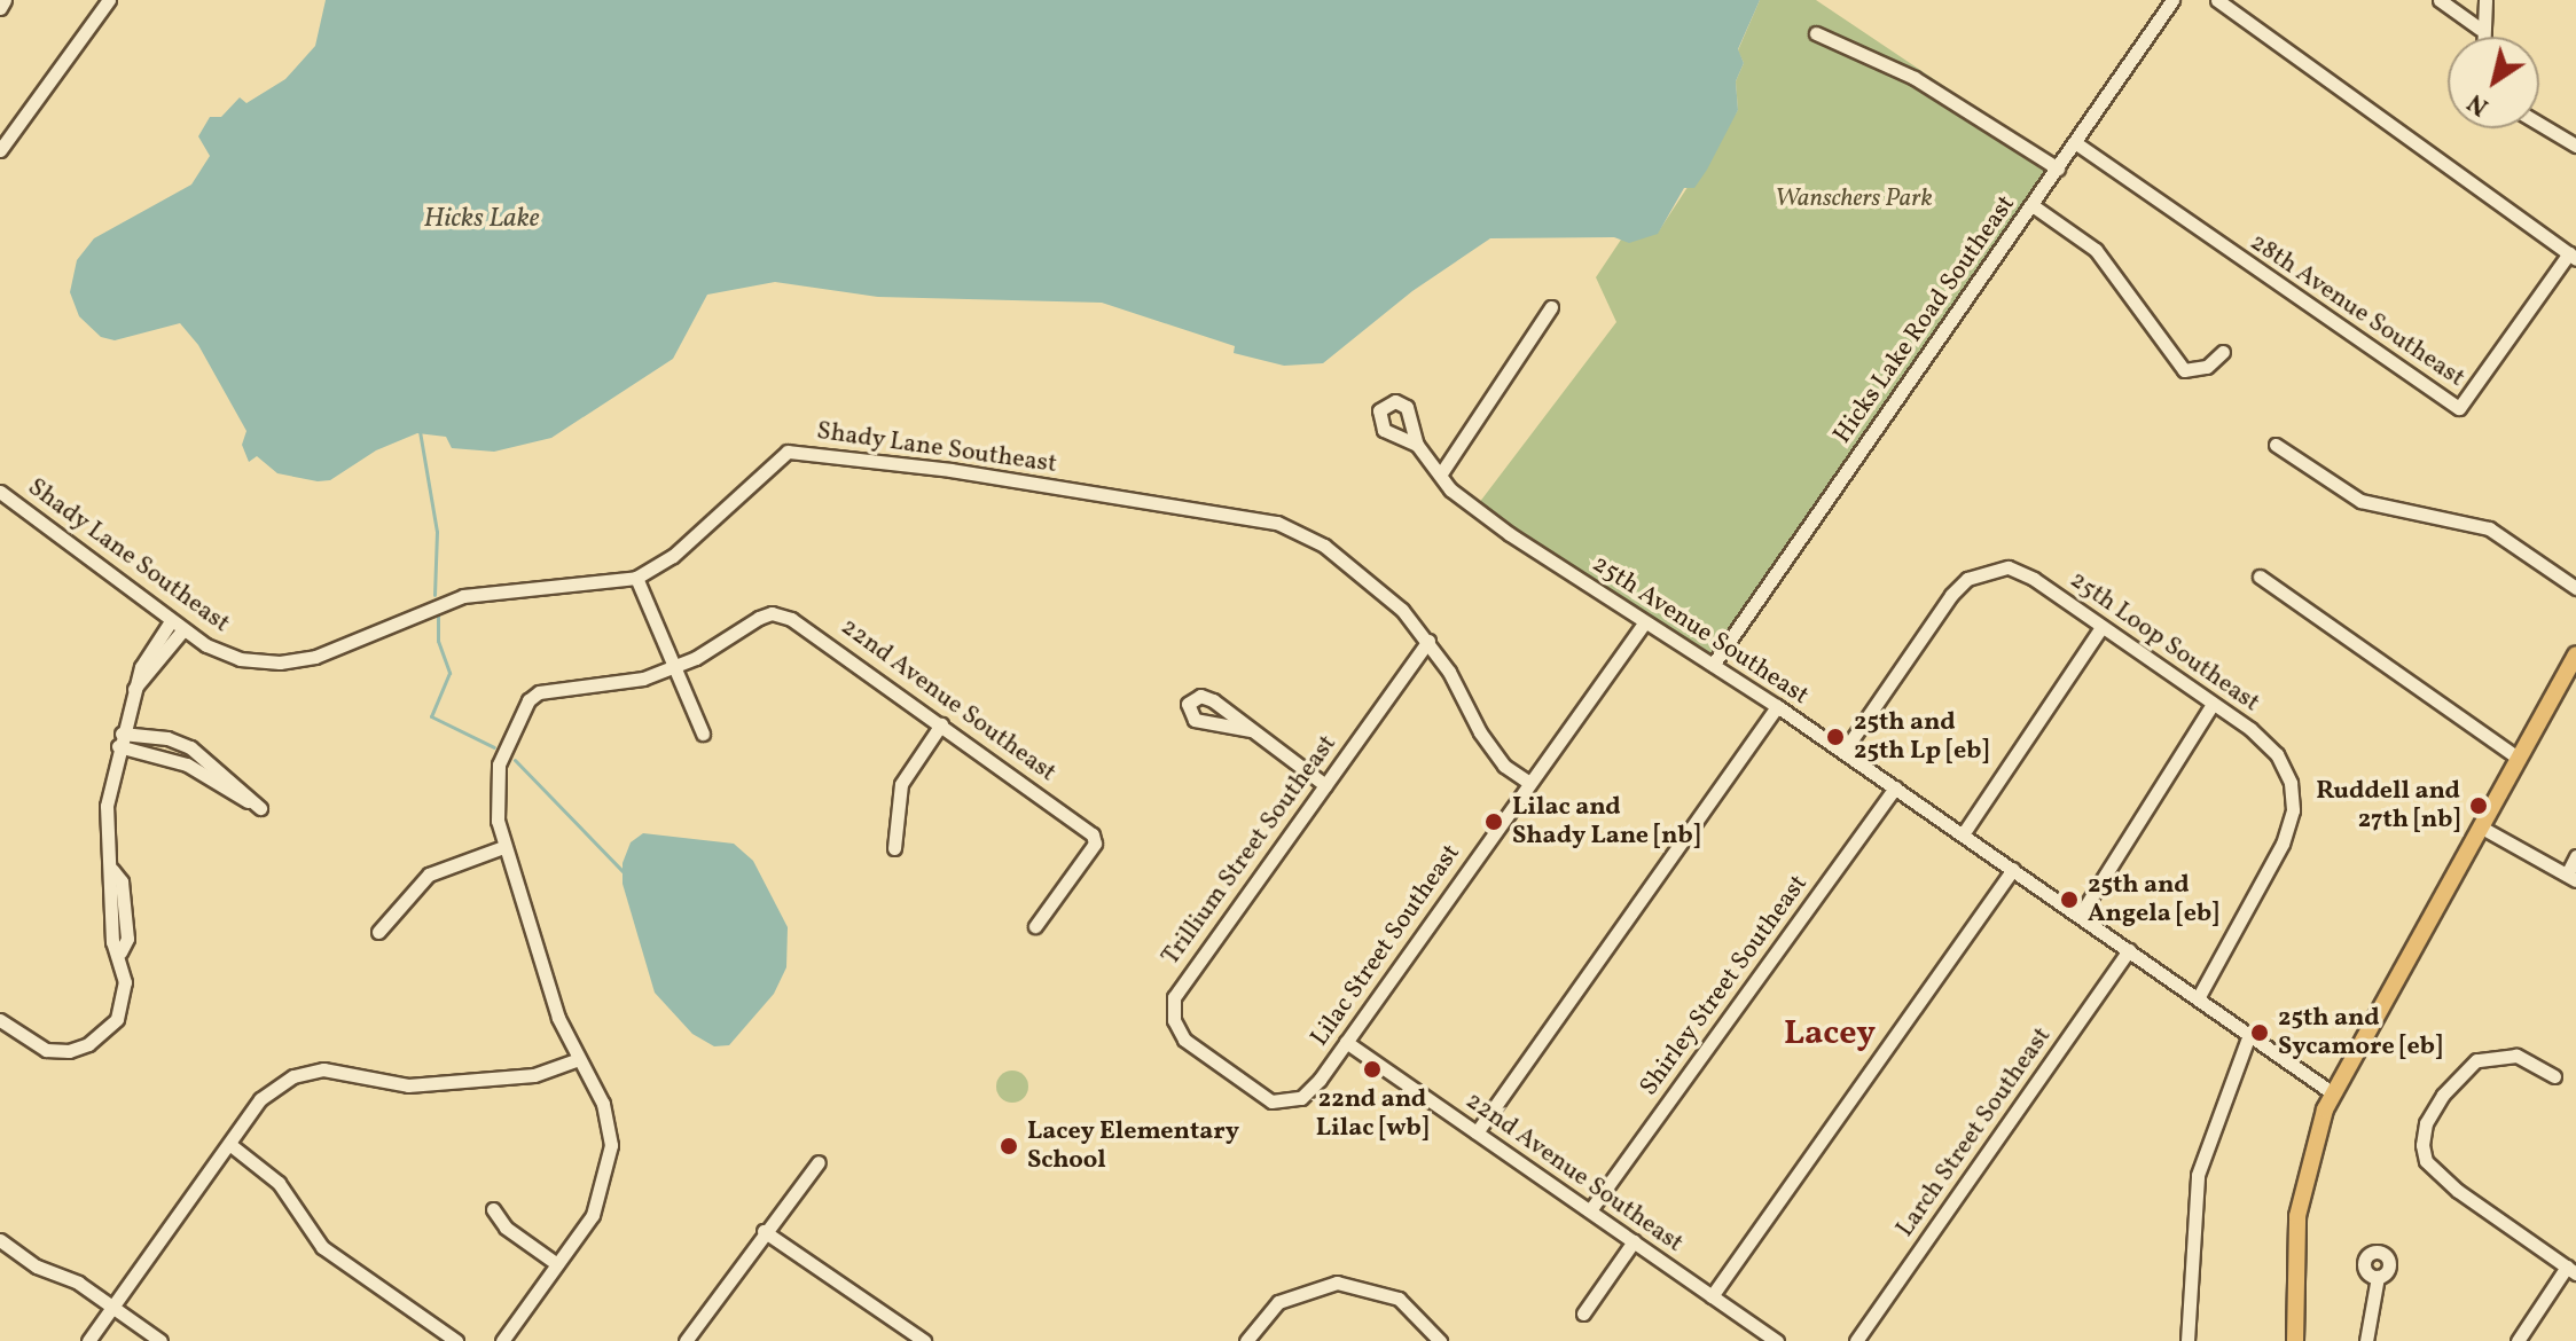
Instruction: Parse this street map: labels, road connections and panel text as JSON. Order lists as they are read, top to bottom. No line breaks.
{"streets":{"street":["28th Avenue Southeast","Hicks Lake Road Southeast","Shady Lane Southeast","25th Avenue Southeast","25th Loop Southeast","22nd Avenue Southeast","Trillium Street Southeast","Lilac Street Southeast","Shirley Street Southeast","Larch Street Southeast"]},"crossings":[["28th Avenue Southeast","Hicks Lake Road Southeast"],["Hicks Lake Road Southeast","25th Avenue Southeast"],["Shady Lane Southeast","Trillium Street Southeast"],["Shady Lane Southeast","Lilac Street Southeast"],["25th Avenue Southeast","25th Loop Southeast"],["25th Avenue Southeast","Lilac Street Southeast"],["25th Avenue Southeast","Shirley Street Southeast"],["25th Avenue Southeast","Larch Street Southeast"],["22nd Avenue Southeast","Lilac Street Southeast"],["22nd Avenue Southeast","Shirley Street Southeast"],["Trillium Street Southeast","Lilac Street Southeast"]],"districts":["Lacey"],"water":["Hicks Lake"],"parks":["Wanschers Park"],"places":["25th and 25th Lp [eb]","Ruddell and 27th [nb]","Lilac and Shady Lane [nb]","25th and Angela [eb]","25th and Sycamore [eb]","22nd and Lilac [wb]","Lacey Elementary School"],"north":"bottom left"}
